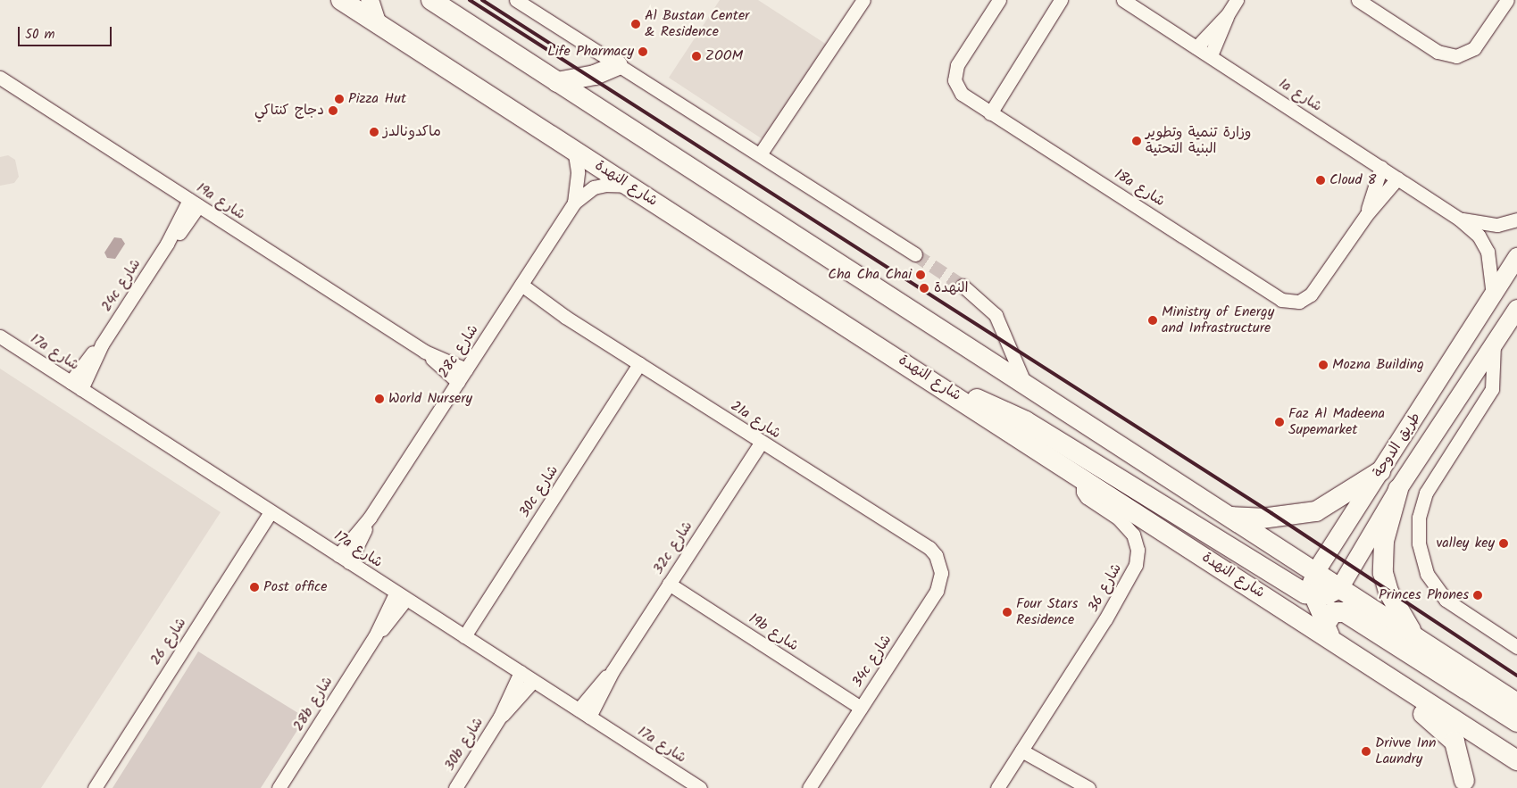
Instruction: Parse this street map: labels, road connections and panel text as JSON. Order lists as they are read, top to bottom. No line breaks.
{"streets":{"main road":["شارع النهدة","طريق الدوحة"],"street":["1a شارع","18a شارع","19a شارع","24c شارع","28c شارع","17a شارع","21a شارع","30c شارع","32c شارع","شارع 36","19b شارع","شارع 26","34c شارع","28b شارع","30b شارع"]},"crossings":[["1a شارع","18a شارع"],["1a شارع","طريق الدوحة"],["شارع النهدة","28c شارع"],["شارع النهدة","شارع 36"],["19a شارع","24c شارع"],["19a شارع","28c شارع"],["24c شارع","17a شارع"],["28c شارع","17a شارع"],["28c شارع","21a شارع"],["17a شارع","30c شارع"],["17a شارع","32c شارع"],["17a شارع","شارع 26"],["17a شارع","28b شارع"],["17a شارع","30b شارع"],["21a شارع","30c شارع"],["21a شارع","32c شارع"],["21a شارع","34c شارع"],["32c شارع","19b شارع"],["19b شارع","34c شارع"]],"places":["Al Bustan Center & Residence","Life Pharmacy","ZOOM","Pizza Hut","دجاج كنتاكي","ماكدونالدز","وزارة تنمية وتطوير البنية التحتية","Cloud 8","Cha Cha Chai","النهدة","Ministry of Energy and Infrastructure","Mozna Building","World Nursery","Faz Al Madeena Supemarket","valley key","Post office","Princes Phones","Four Stars Residence","Drivve Inn Laundry"],"scale_bar":"50 m"}
